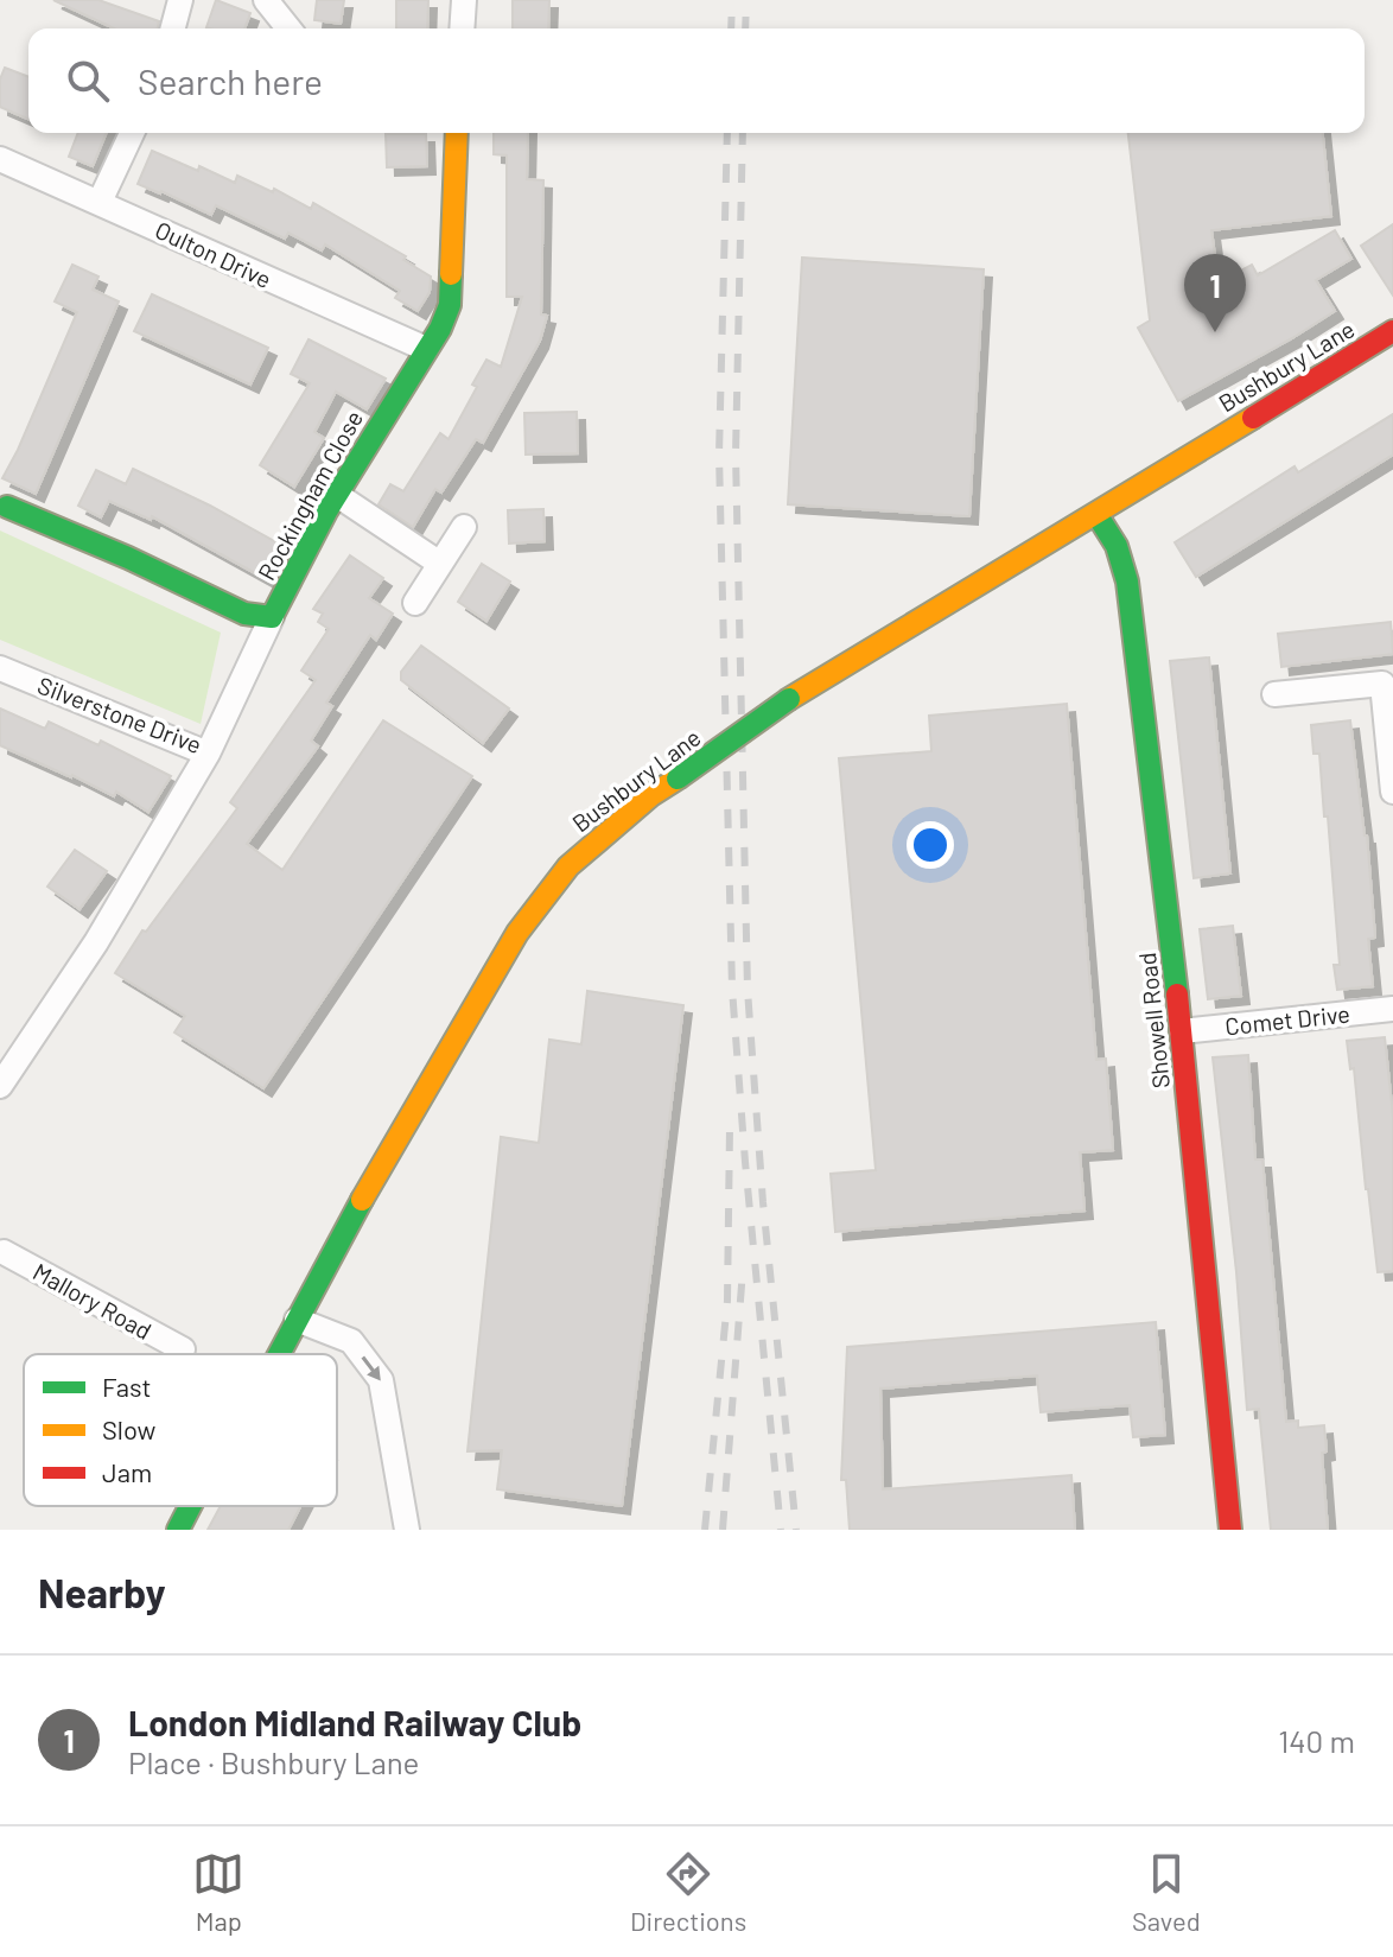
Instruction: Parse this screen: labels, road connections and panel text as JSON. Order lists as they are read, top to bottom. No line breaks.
{"streets":{"street":["Oulton Drive","Bushbury Lane","Rockingham Close","Silverstone Drive","Comet Drive","Showell Road","Mallory Road"]},"crossings":[["Oulton Drive","Rockingham Close"],["Bushbury Lane","Showell Road"],["Rockingham Close","Silverstone Drive"],["Comet Drive","Showell Road"]],"legend":["Fast","Slow","Jam"],"page":{"search":"Search here","pins":"1","heading":"Nearby","list":[{"mark":"1","name":"London Midland Railway Club","note":"Place · Bushbury Lane","value":"140 m"}],"nav":["Map","Directions","Saved"]}}
